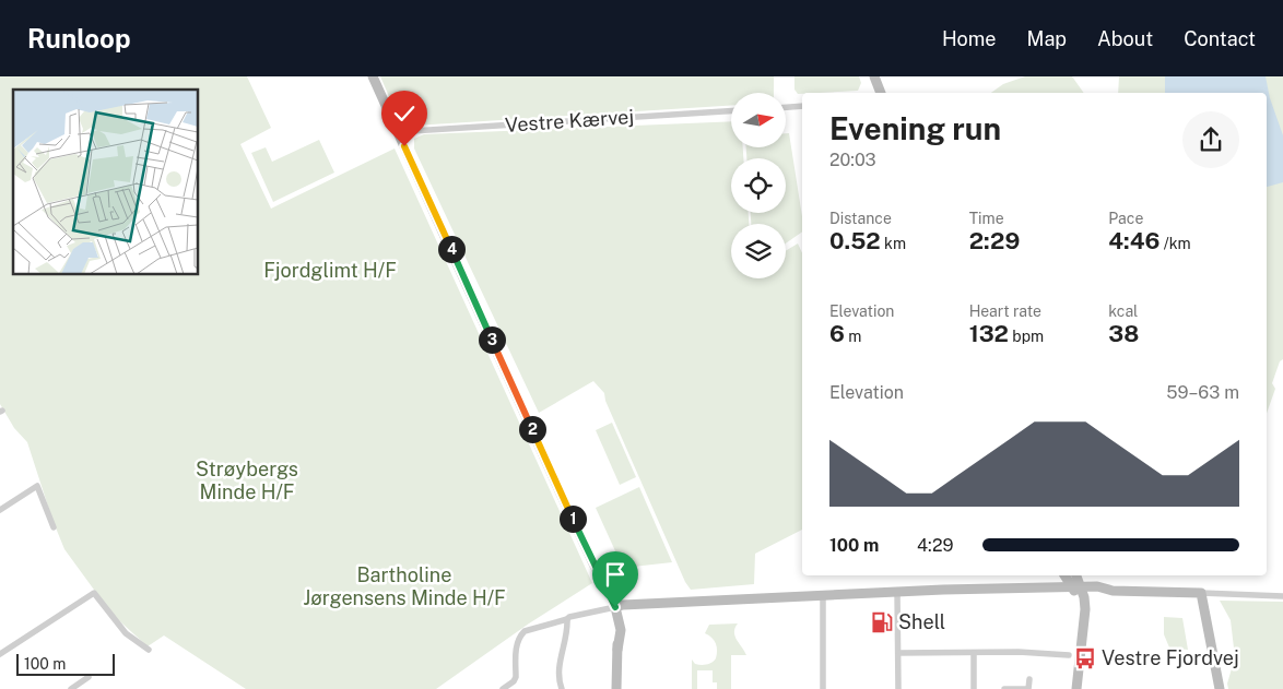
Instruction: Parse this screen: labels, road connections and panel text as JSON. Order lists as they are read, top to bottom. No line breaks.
{"streets":{"street":["Vestre Kærvej"]},"parks":["Fjordglimt H/F","Strøybergs Minde H/F","Bartholine Jørgensens Minde H/F"],"places":{"fuel station":["Shell"],"bus stop":["Vestre Fjordvej"]},"scale_bar":"100 m","north":"right","page":{"header":"Runloop","nav":["Home","Map","About","Contact"],"heading":["Evening run","20:03"],"stats":[["Distance","0.52 km"],["Time","2:29"],["Pace","4:46 /km"],["Elevation","6 m"],["Heart rate","132 bpm"],["kcal","38"]],"pins":["4","3","2","1"],"chart":["Elevation","59–63 m"],"list":[{"name":"100 m","note":"4:29"}],"scale":"100 m"}}
